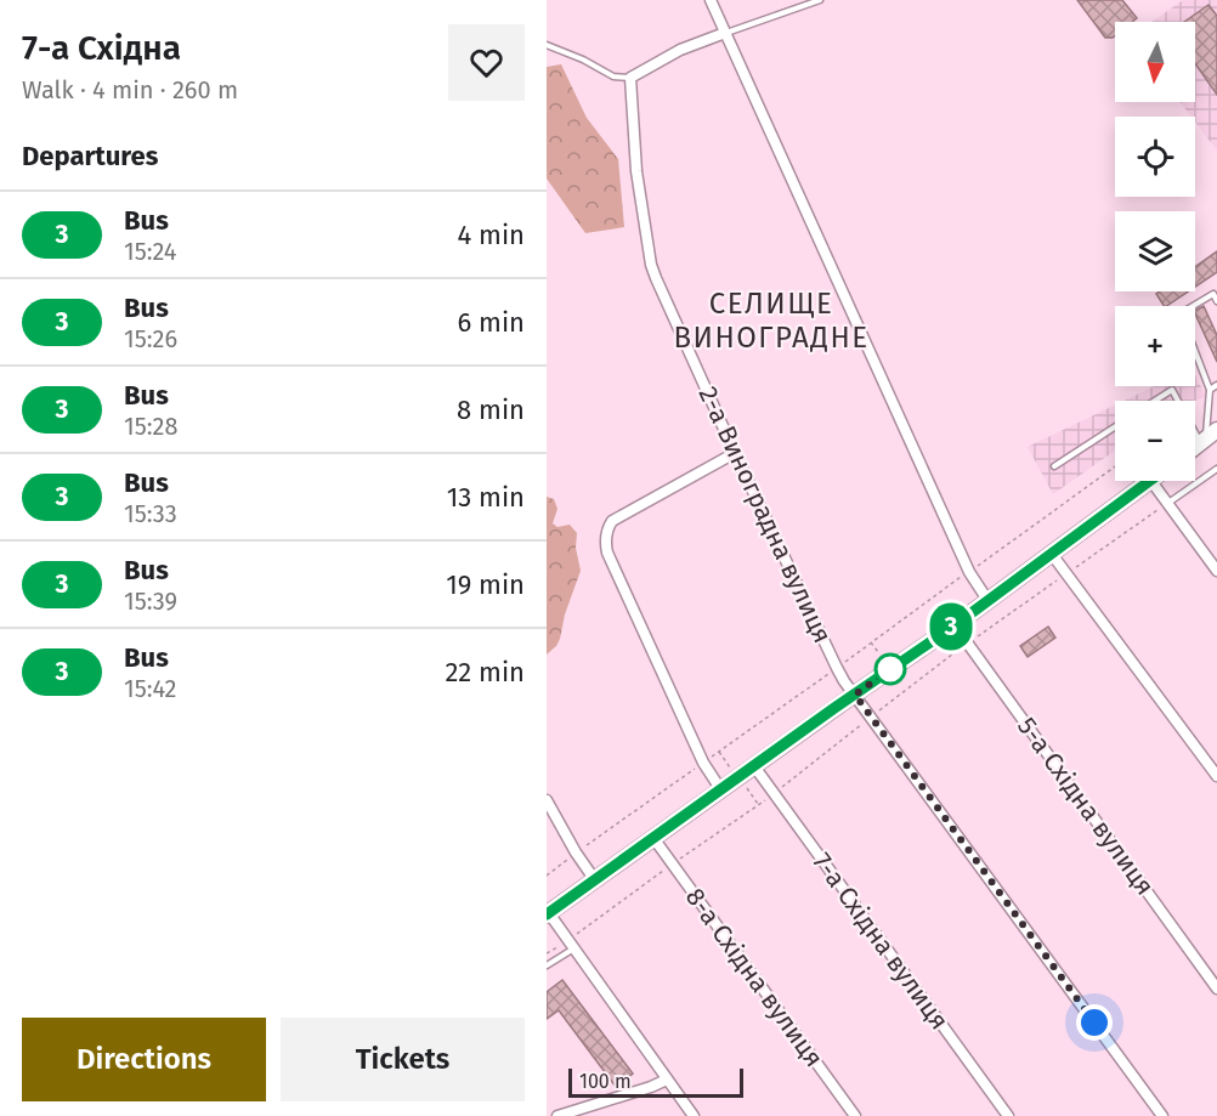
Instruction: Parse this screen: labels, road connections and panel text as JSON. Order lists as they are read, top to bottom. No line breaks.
{"streets":{"street":["2-а Виноградна вулиця","5-а Східна вулиця","7-а Східна вулиця","8-а Східна вулиця"]},"districts":["СЕЛИЩЕ ВИНОГРАДНЕ"],"lines":["bus line 3"],"scale_bar":"100 m","north":"bottom","page":{"heading":[["7-а Східна","Walk · 4 min · 260 m"],"Departures"],"on_map":"3","map_buttons":["+","−"],"list":[{"mark":"3","name":"Bus","note":"15:24","value":"4 min"},{"mark":"3","name":"Bus","note":"15:26","value":"6 min"},{"mark":"3","name":"Bus","note":"15:28","value":"8 min"},{"mark":"3","name":"Bus","note":"15:33","value":"13 min"},{"mark":"3","name":"Bus","note":"15:39","value":"19 min"},{"mark":"3","name":"Bus","note":"15:42","value":"22 min"}],"buttons":["Directions","Tickets"],"scale":"100 m"}}
